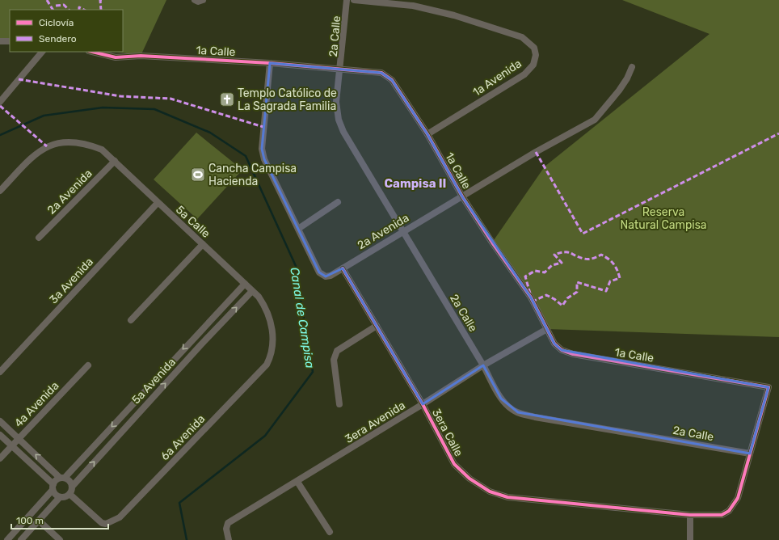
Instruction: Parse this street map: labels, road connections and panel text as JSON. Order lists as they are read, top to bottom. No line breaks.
{"streets":{"street":["2a Calle","1a Calle","1a Avenida","2a Avenida","5a Calle","3a Avenida","5a Avenida","4a Avenida","3era Avenida","3era Calle","6a Avenida"]},"crossings":[["2a Calle","1a Calle"],["2a Calle","2a Avenida"],["2a Calle","3era Avenida"],["2a Calle","3era Calle"],["1a Calle","1a Avenida"],["1a Calle","2a Avenida"],["1a Calle","3era Avenida"],["1a Calle","3era Calle"],["2a Avenida","5a Calle"],["2a Avenida","3era Calle"],["5a Calle","3a Avenida"],["5a Calle","5a Avenida"],["5a Calle","6a Avenida"],["5a Avenida","6a Avenida"],["3era Avenida","3era Calle"]],"districts":["Campisa II"],"water":["Canal de Campisa"],"parks":["Reserva Natural Campisa"],"places":{"church":["Templo Católico de La Sagrada Familia"],"sports":["Cancha Campisa Hacienda"]},"legend":["Ciclovía","Sendero"],"scale_bar":"100 m"}
